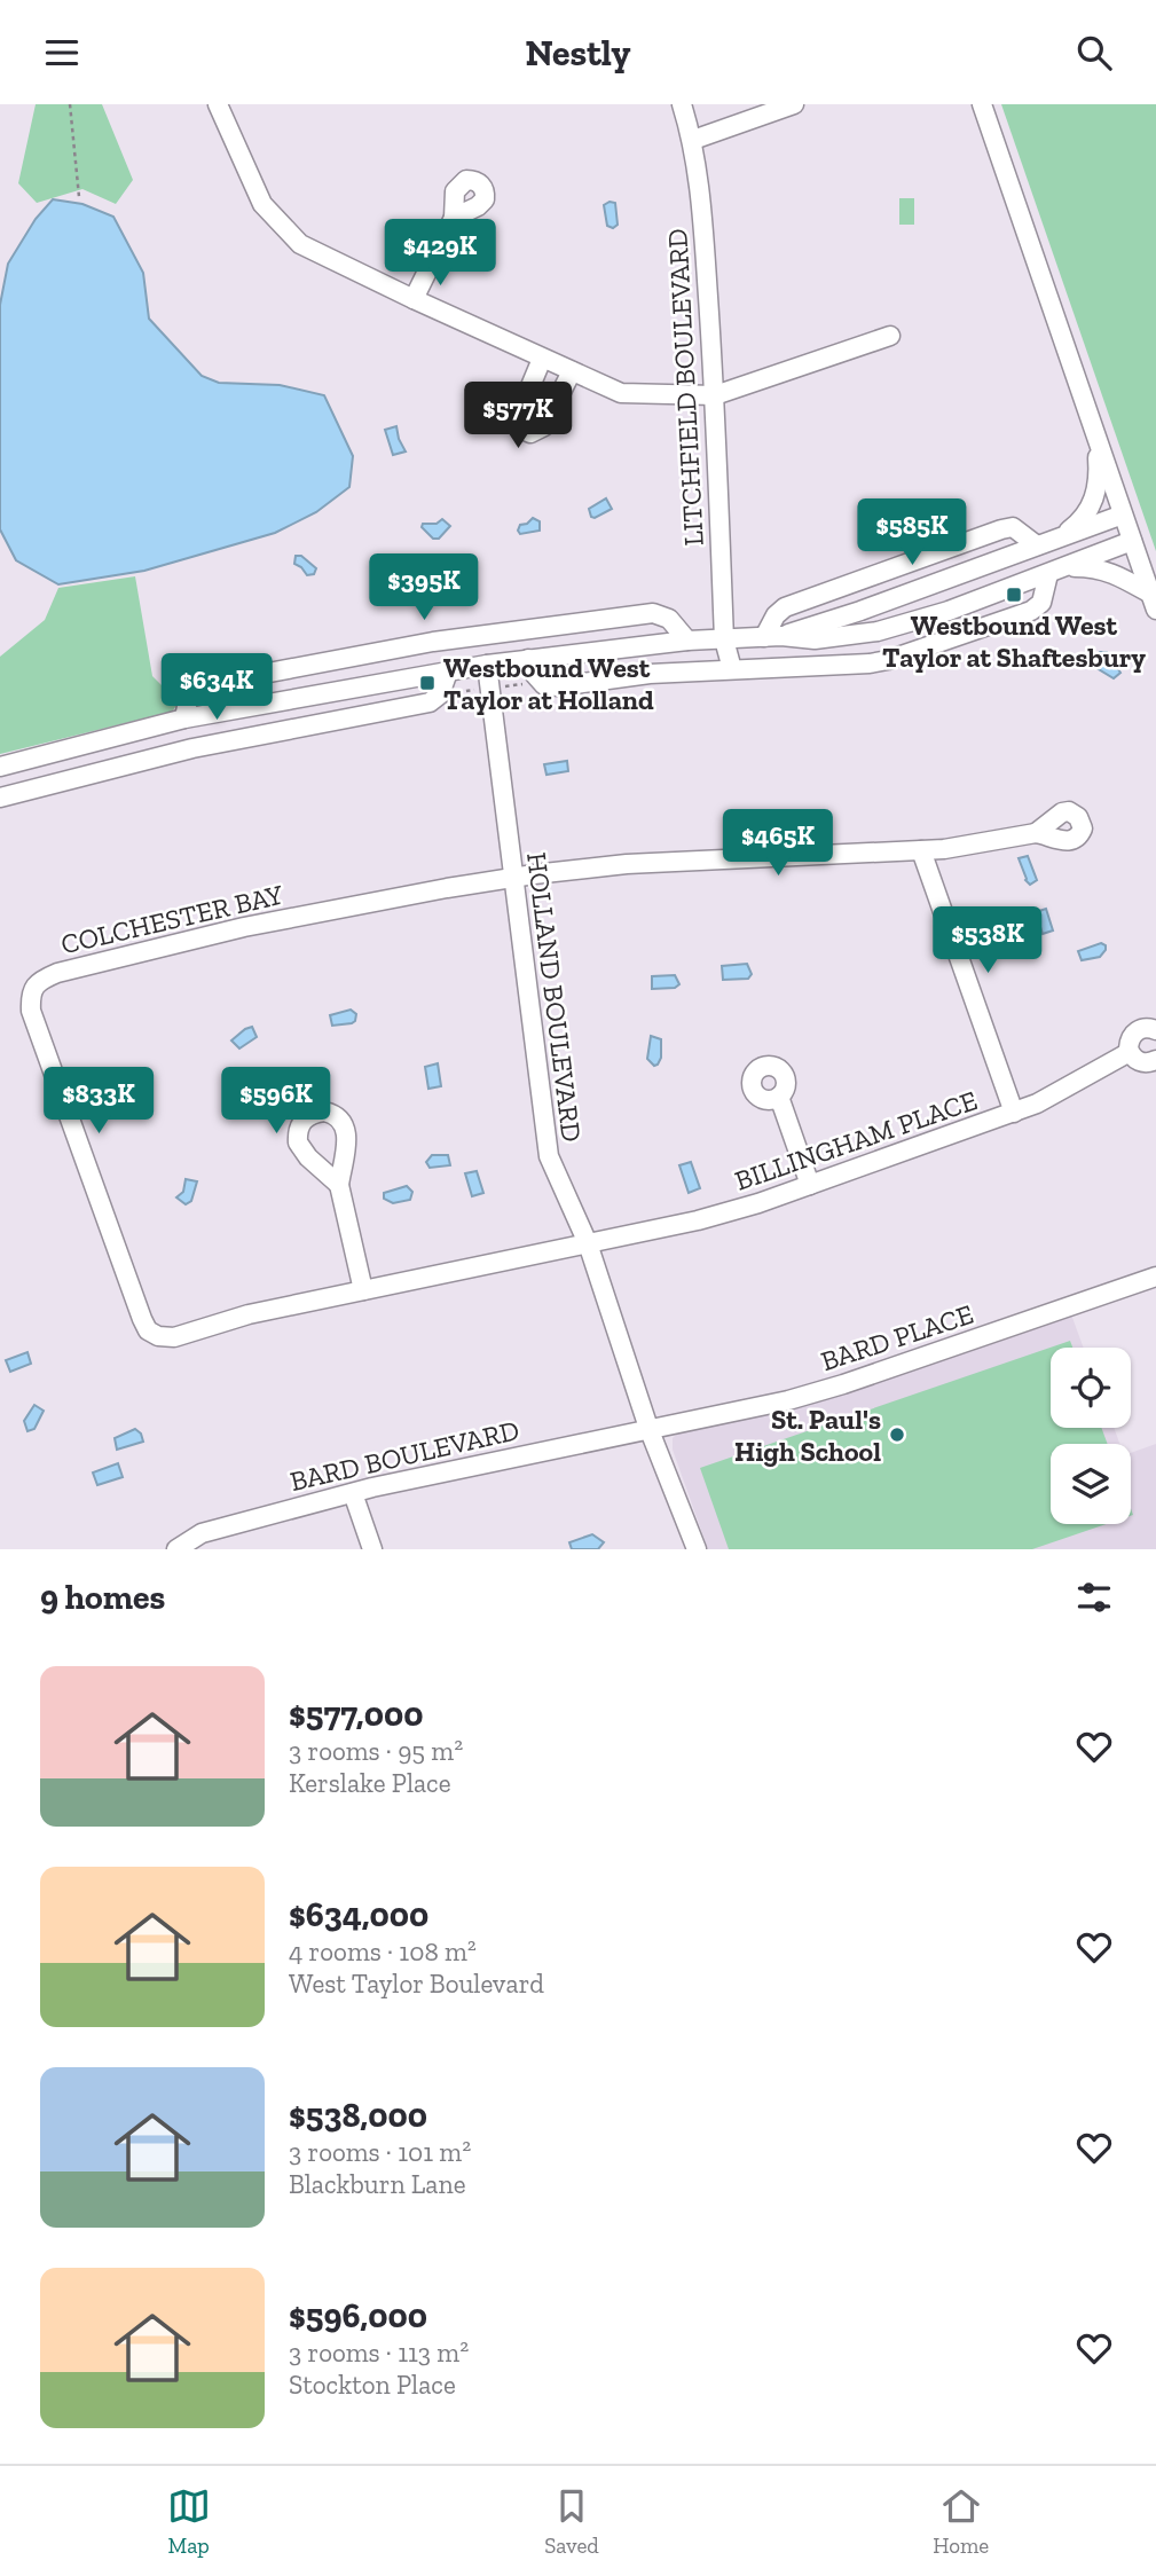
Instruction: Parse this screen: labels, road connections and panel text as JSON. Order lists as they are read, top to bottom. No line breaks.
{"streets":{"street":["LITCHFIELD BOULEVARD","COLCHESTER BAY","HOLLAND BOULEVARD","BILLINGHAM PLACE","BARD PLACE","BARD BOULEVARD"]},"crossings":[["COLCHESTER BAY","HOLLAND BOULEVARD"],["COLCHESTER BAY","BILLINGHAM PLACE"],["HOLLAND BOULEVARD","BILLINGHAM PLACE"],["HOLLAND BOULEVARD","BARD PLACE"],["HOLLAND BOULEVARD","BARD BOULEVARD"],["BARD PLACE","BARD BOULEVARD"]],"places":{"transit":["Westbound West Taylor at Shaftesbury","Westbound West Taylor at Holland"],"other":["St. Paul's High School"]},"page":{"header":"Nestly","price":["$429K","$577K","$585K","$395K","$634K","$465K","$538K","$833K","$596K"],"heading":"9 homes","list":[{"name":"$577,000","note":"3 rooms · 95 m² · Kerslake Place"},{"name":"$634,000","note":"4 rooms · 108 m² · West Taylor Boulevard"},{"name":"$538,000","note":"3 rooms · 101 m² · Blackburn Lane"},{"name":"$596,000","note":"3 rooms · 113 m² · Stockton Place"}],"tabs":["Map","Saved","Home"]}}
